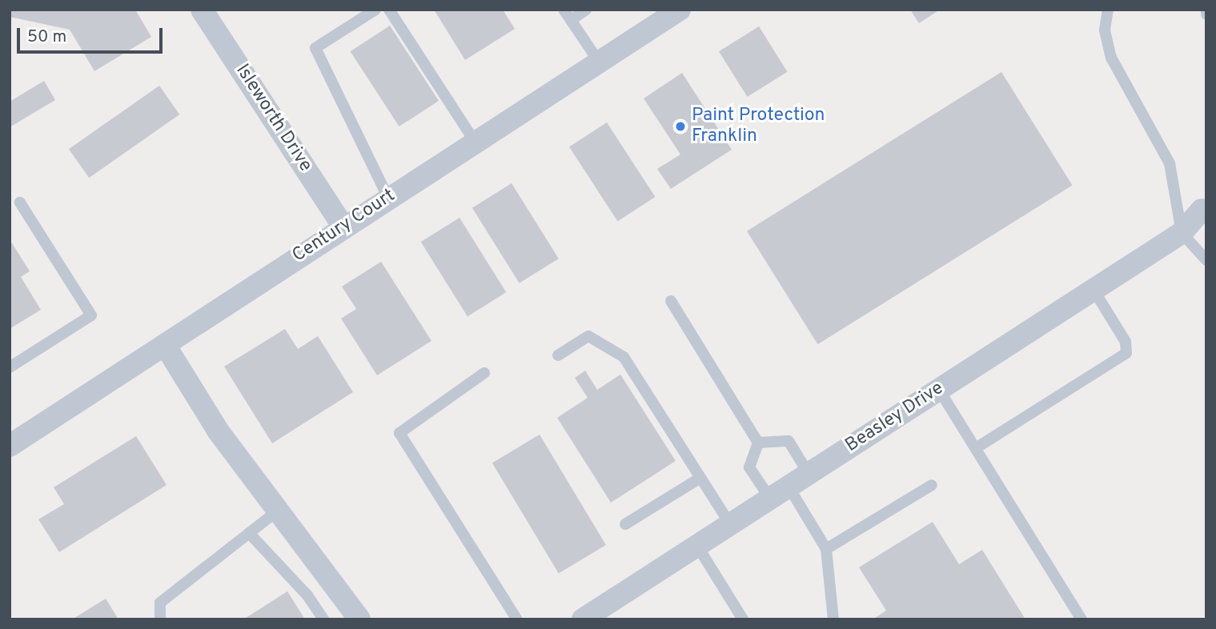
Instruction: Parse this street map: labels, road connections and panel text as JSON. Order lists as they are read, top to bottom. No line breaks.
{"streets":{"street":["Isleworth Drive","Century Court","Beasley Drive"]},"crossings":[["Isleworth Drive","Century Court"]],"places":["Paint Protection Franklin"],"scale_bar":"50 m"}
